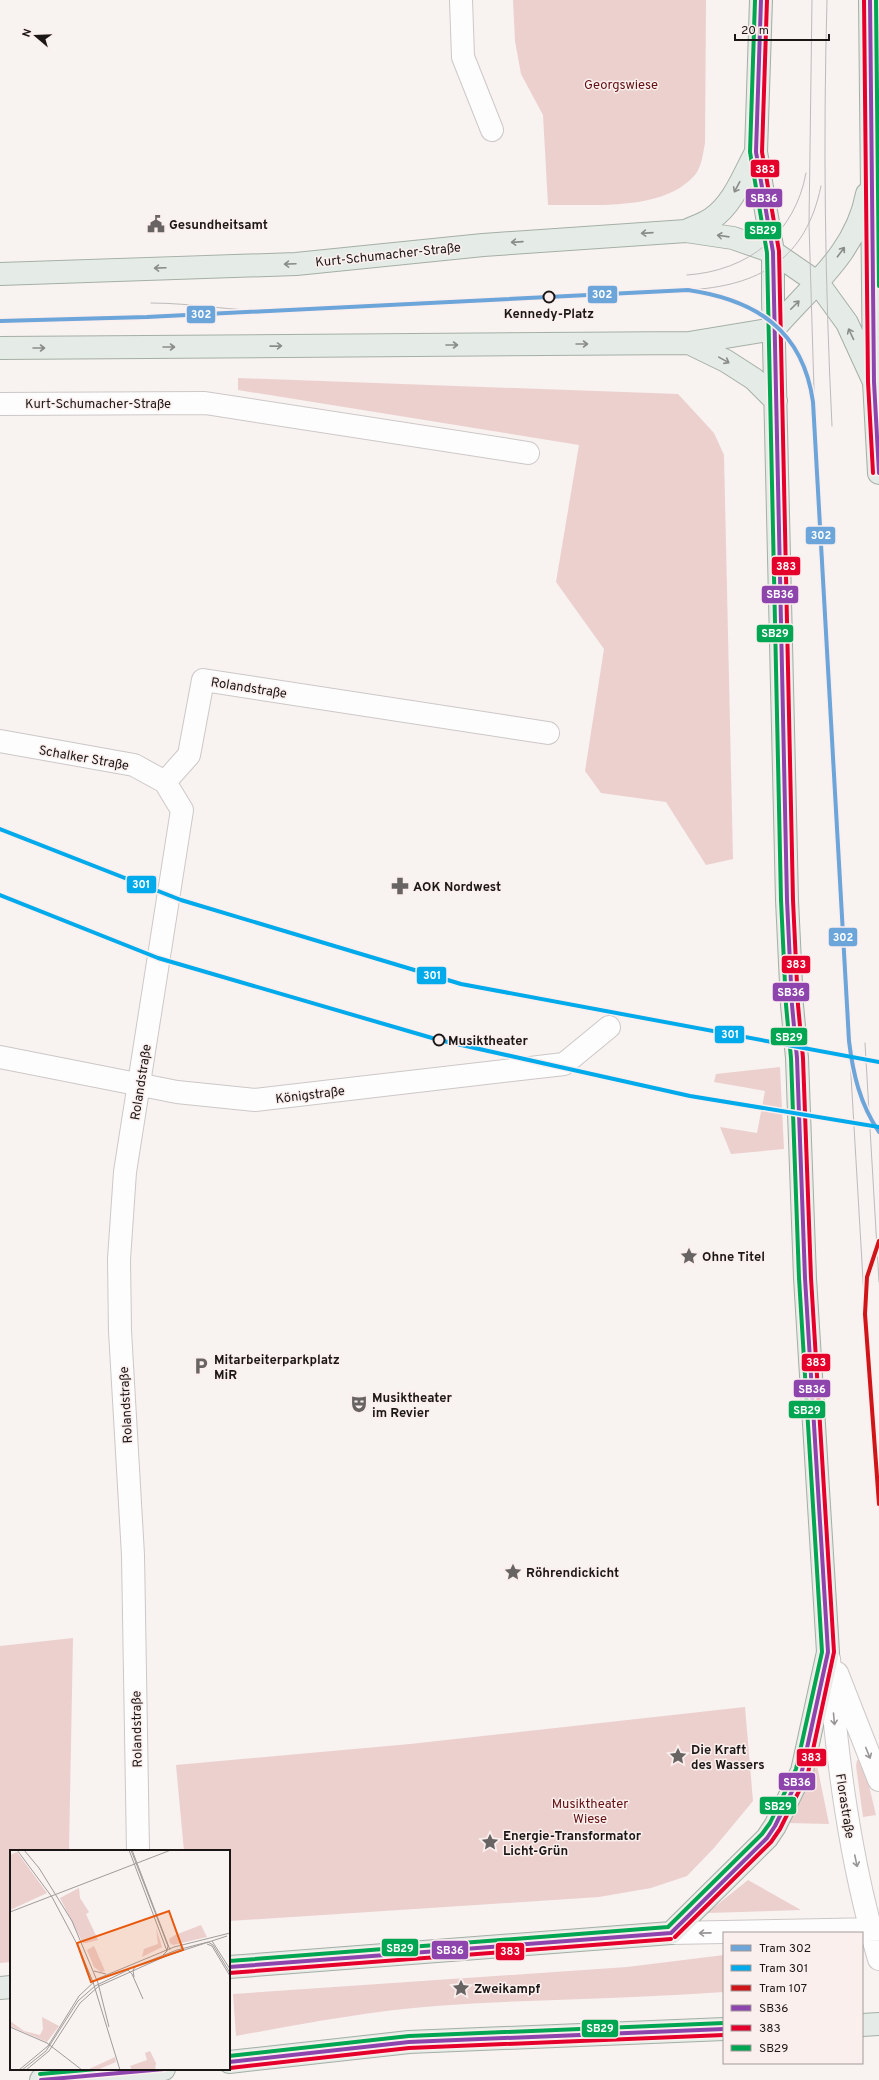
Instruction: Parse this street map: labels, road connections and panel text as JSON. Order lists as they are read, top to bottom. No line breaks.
{"streets":{"main road":["Kurt-Schumacher-Straße","Florastraße"],"street":["Rolandstraße","Schalker Straße","Königstraße"]},"crossings":[["Kurt-Schumacher-Straße","Florastraße"],["Rolandstraße","Schalker Straße"],["Rolandstraße","Königstraße"]],"parks":["Georgswiese","Musiktheater Wiese"],"places":{"public building":["Gesundheitsamt"],"other":["Kennedy-Platz","Musiktheater"],"pharmacy":["AOK Nordwest"],"place":["Ohne Titel","Röhrendickicht","Die Kraft des Wassers","Energie-Transformator Licht-Grün","Zweikampf"],"parking":["Mitarbeiterparkplatz MiR"],"theatre":["Musiktheater im Revier"]},"lines":["transit line SB36","transit line 383","transit line SB29","tram line 302","tram line 301","tram line 107"],"legend":["Tram 302","Tram 301","Tram 107","SB36","383","SB29"],"scale_bar":"20 m","north":"left"}
